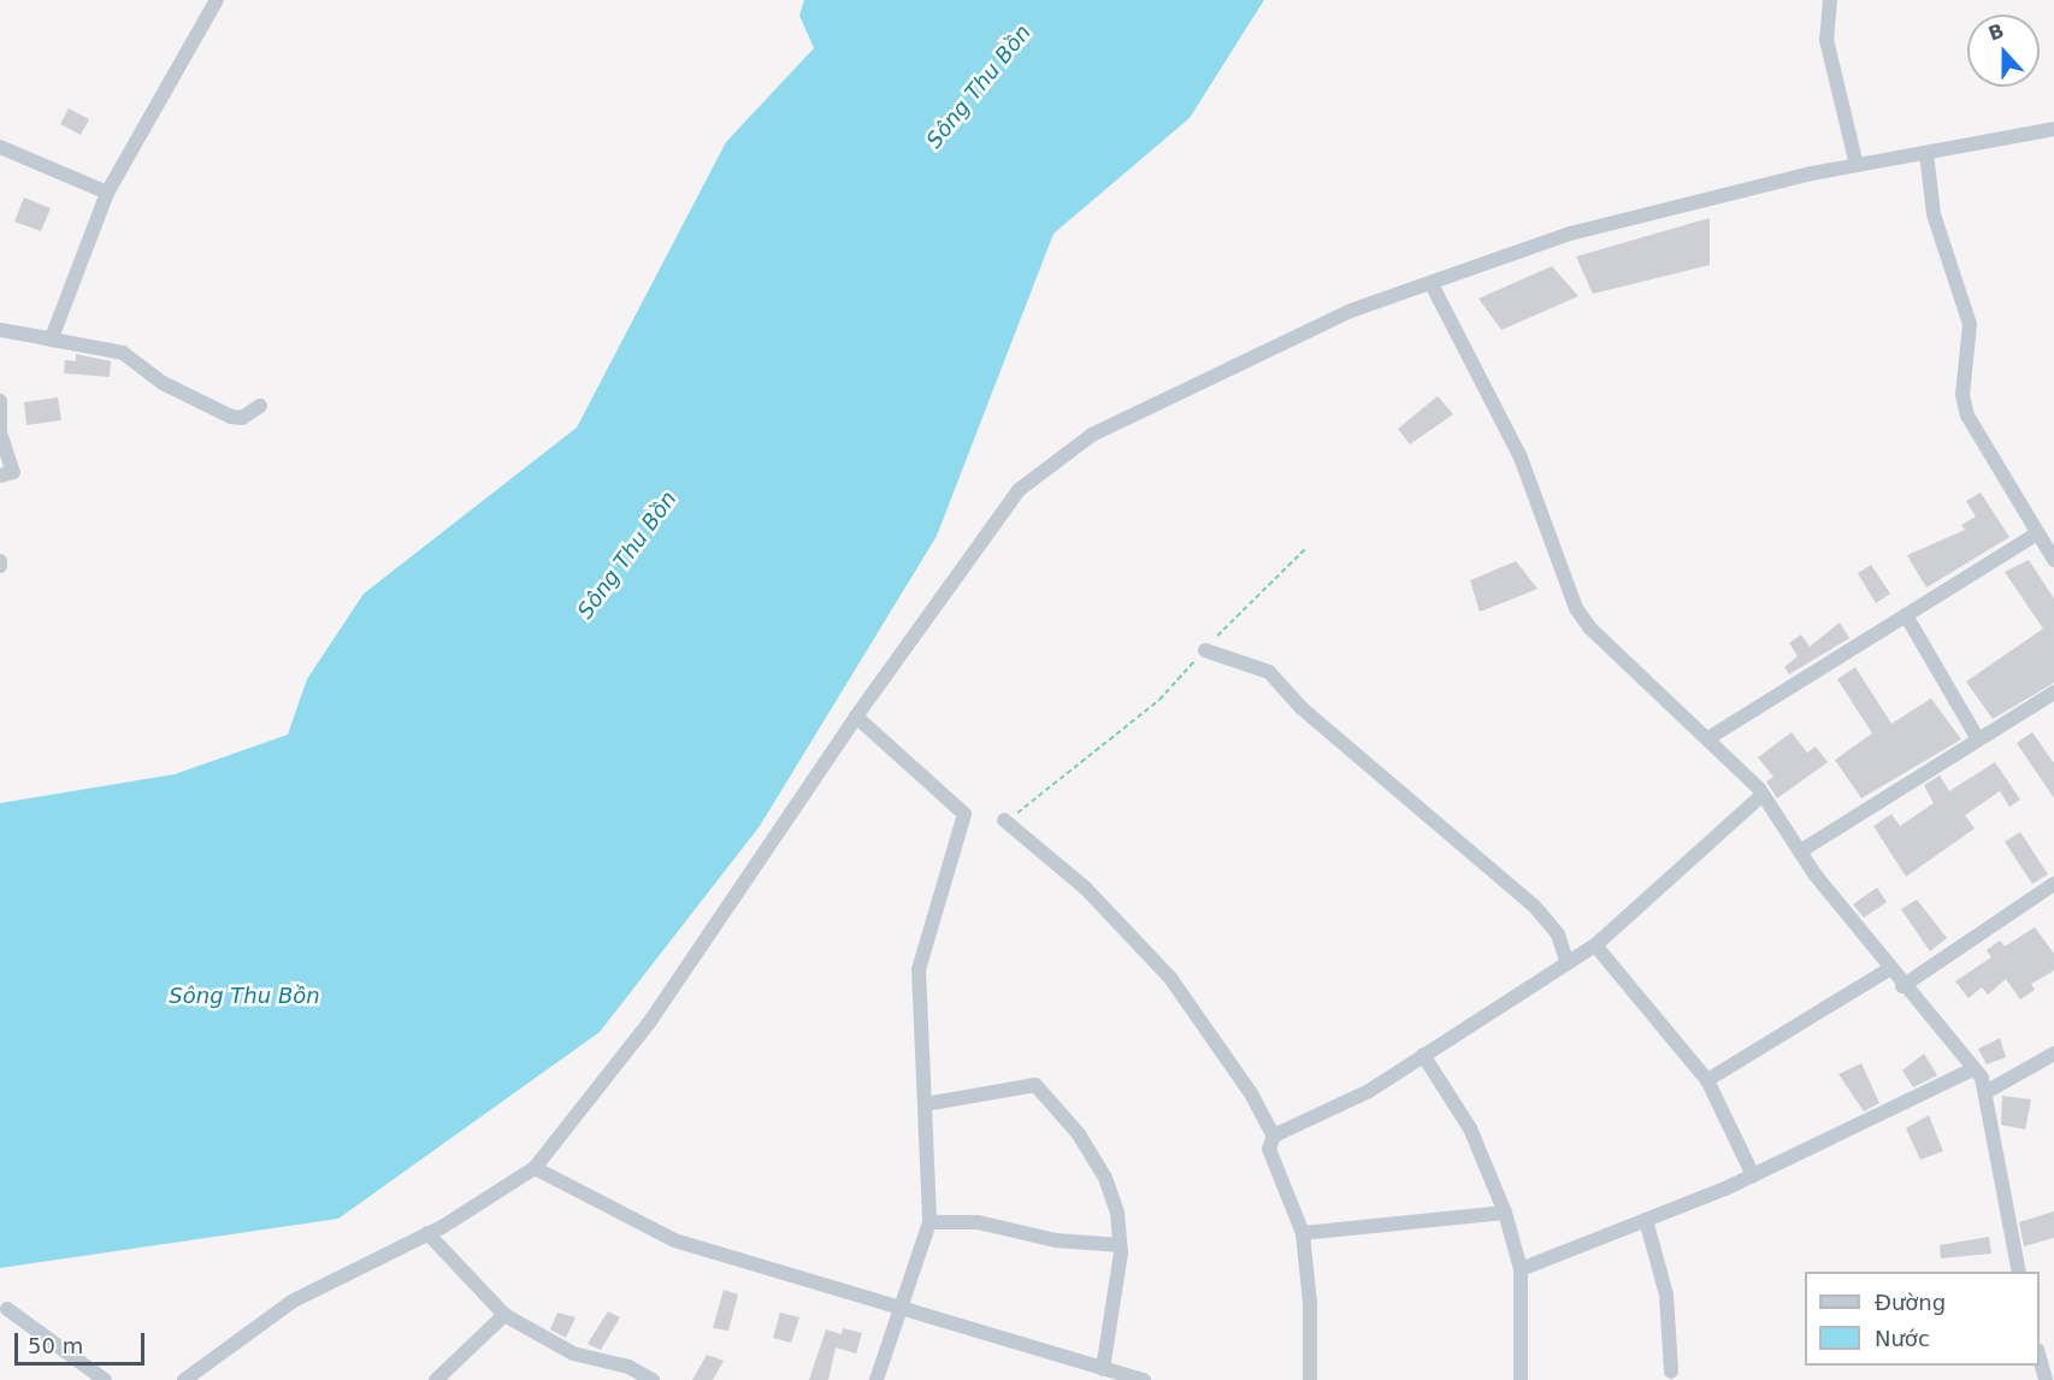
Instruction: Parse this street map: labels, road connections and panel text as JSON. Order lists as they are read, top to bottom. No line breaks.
{"water":["Sông Thu Bồn"],"legend":["Đường","Nước"],"scale_bar":"50 m","north":"top"}
